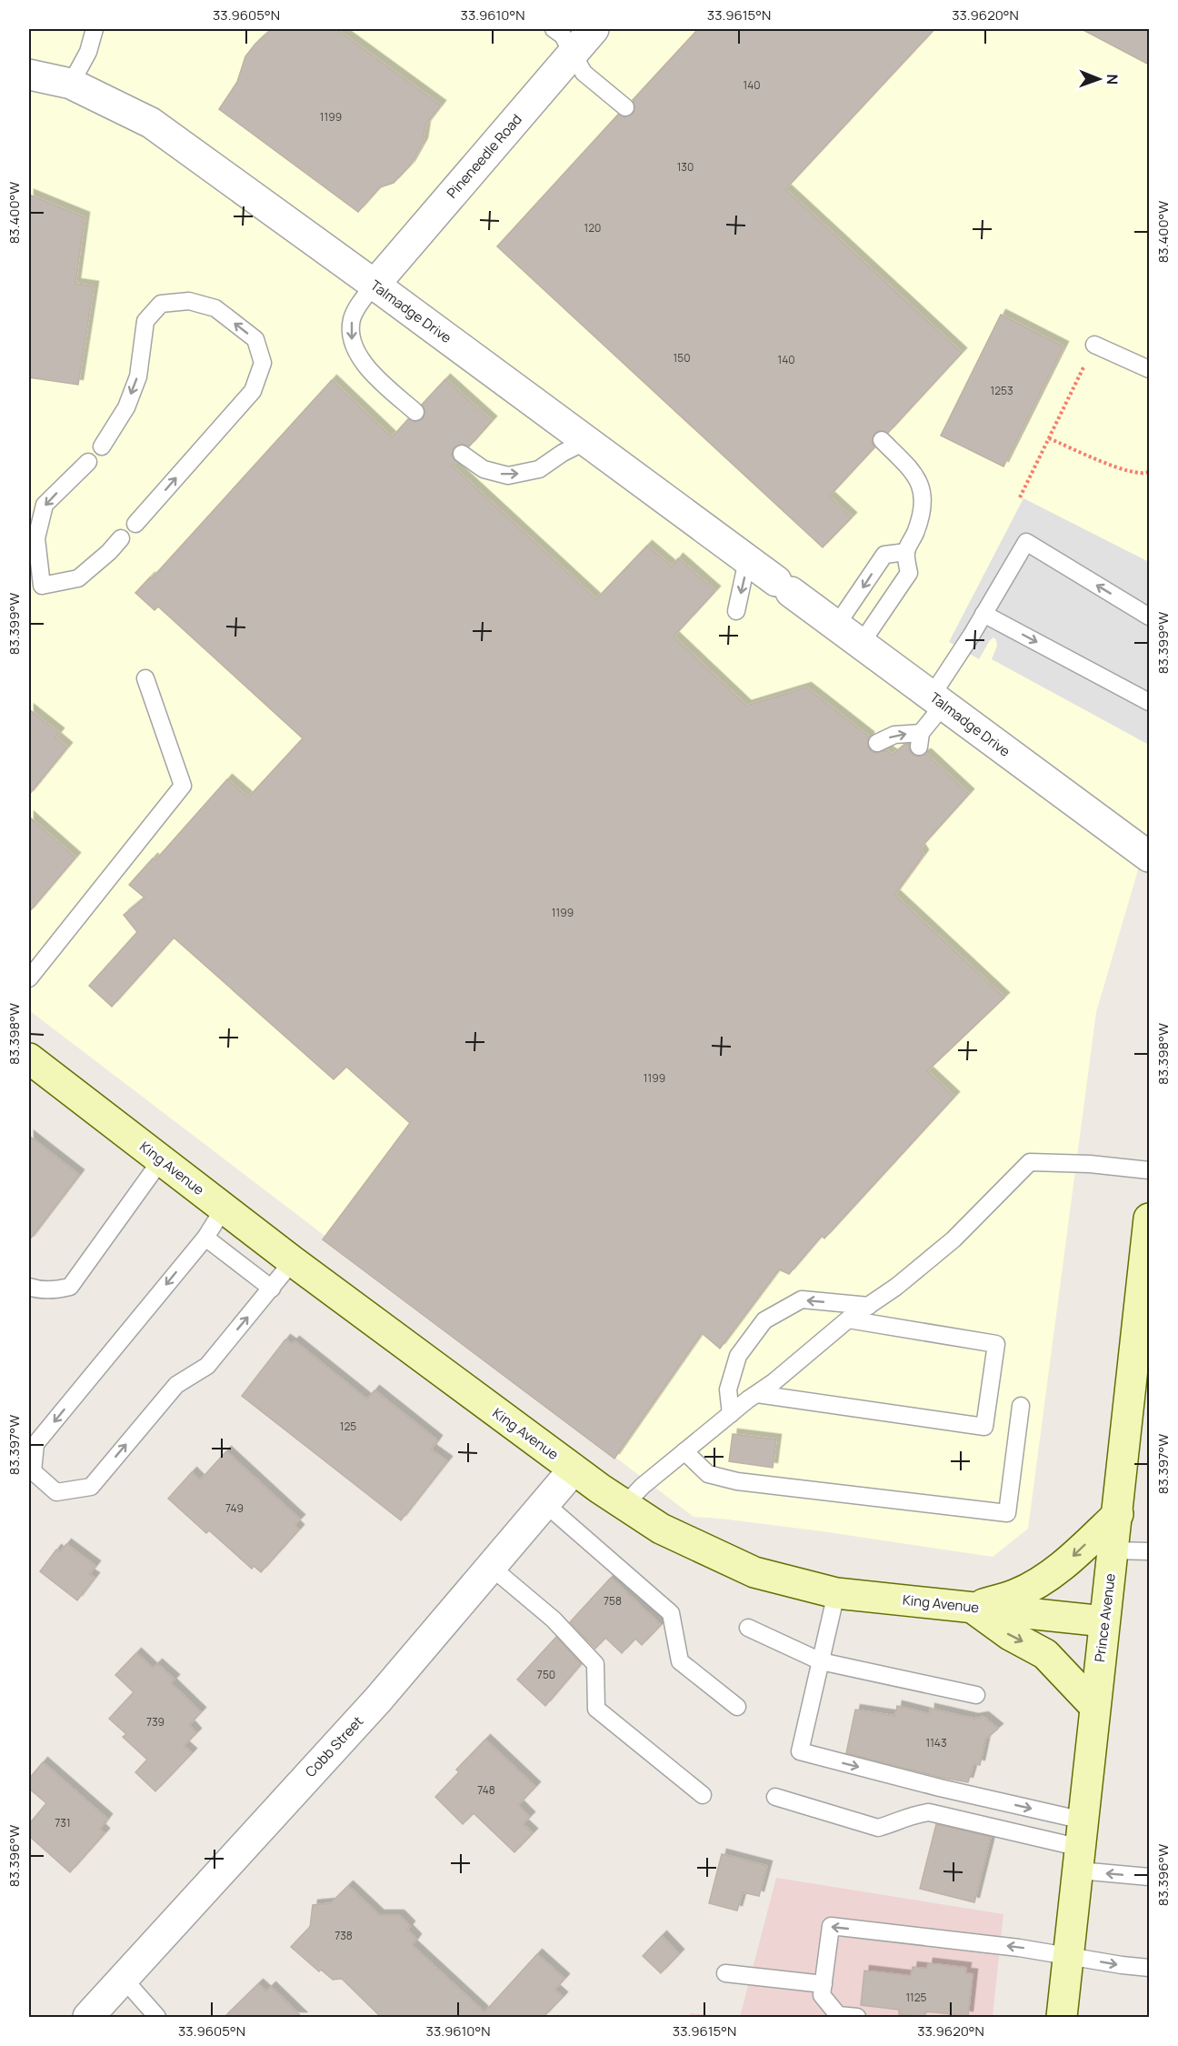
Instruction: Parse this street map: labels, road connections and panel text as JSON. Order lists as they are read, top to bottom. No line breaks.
{"streets":{"street":["Pineneedle Road","Talmadge Drive","King Avenue","Prince Avenue","Cobb Street"]},"crossings":[["Pineneedle Road","Talmadge Drive"],["King Avenue","Prince Avenue"],["King Avenue","Cobb Street"]],"house_numbers":["140","1199","130","120","150","140","1253","1199","1199","125","749","758","750","739","1143","748","731","738","1125"],"north":"right","coordinates":["33.9605°N","33.9610°N","33.9615°N","33.9620°N","83.400°W","83.399°W","83.398°W","83.397°W","83.396°W"]}
